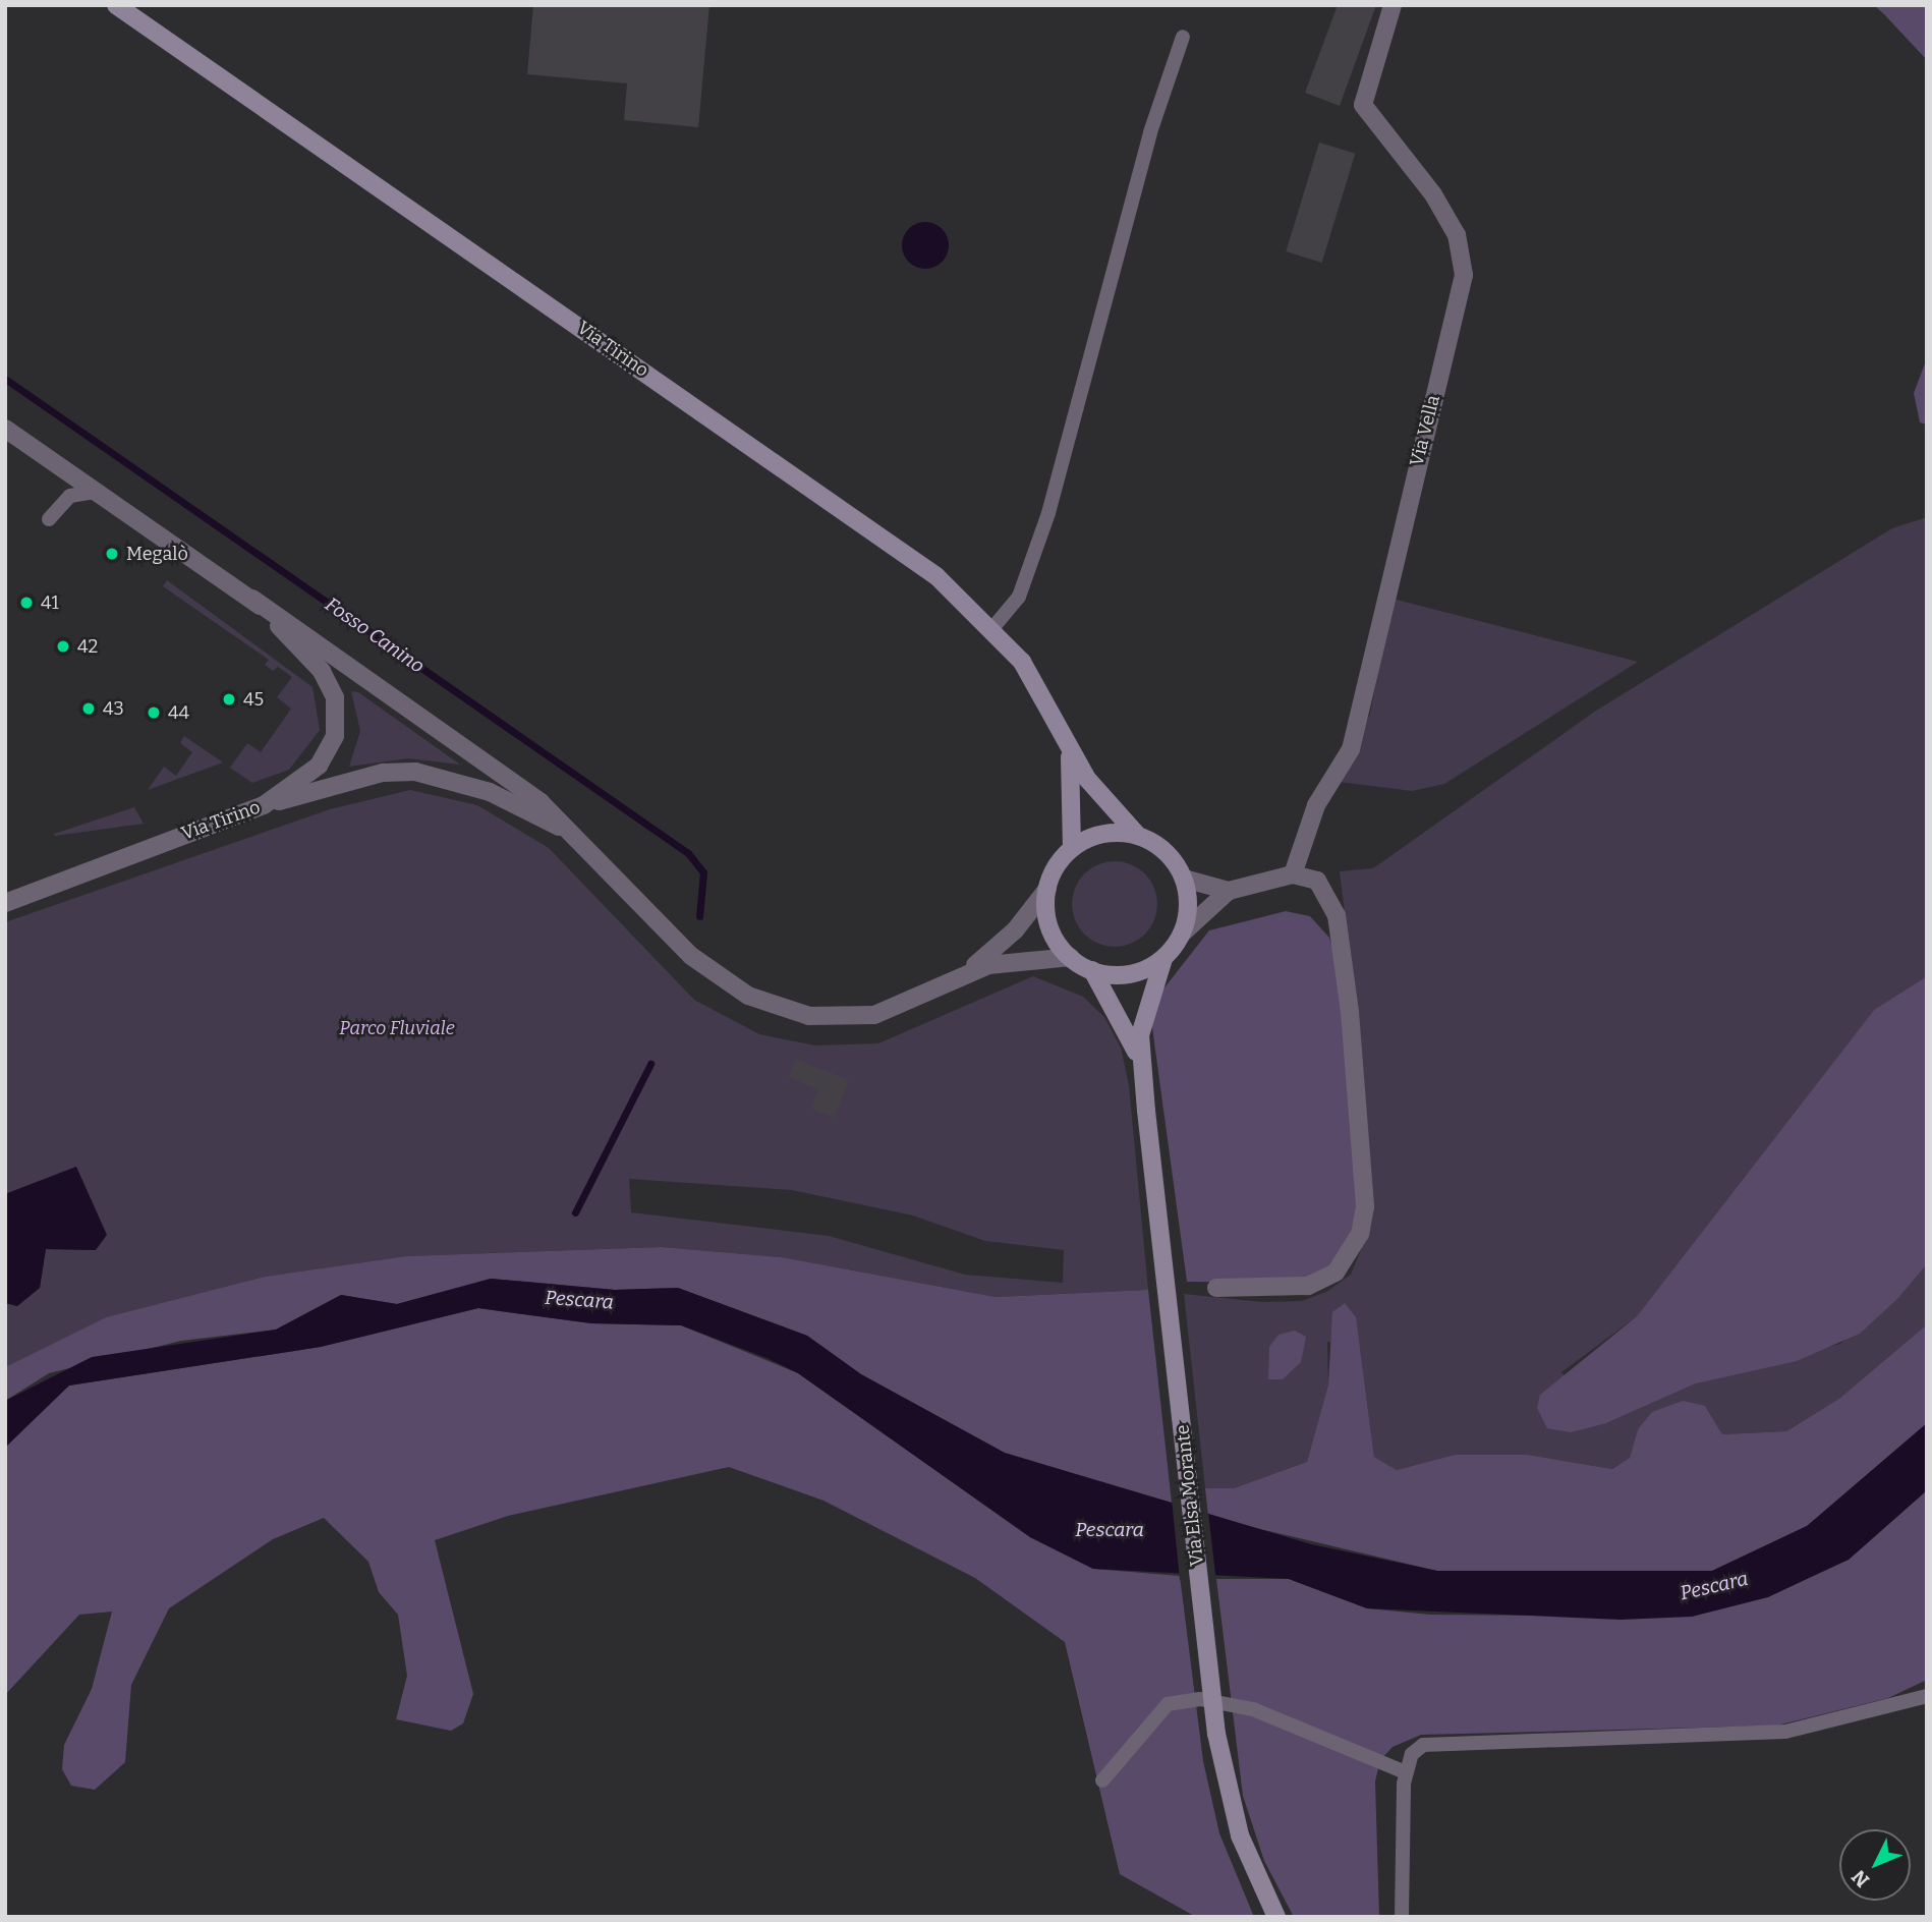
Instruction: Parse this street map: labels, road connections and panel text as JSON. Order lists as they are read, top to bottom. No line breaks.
{"streets":{"main road":["Via Tirino","Via Elsa Morante"],"street":["Via Vella"]},"crossings":[["Via Tirino","Via Elsa Morante"]],"water":["Fosso Canino","Pescara"],"parks":["Parco Fluviale"],"places":["Megalò","41","42","45","43","44"],"north":"bottom left"}
